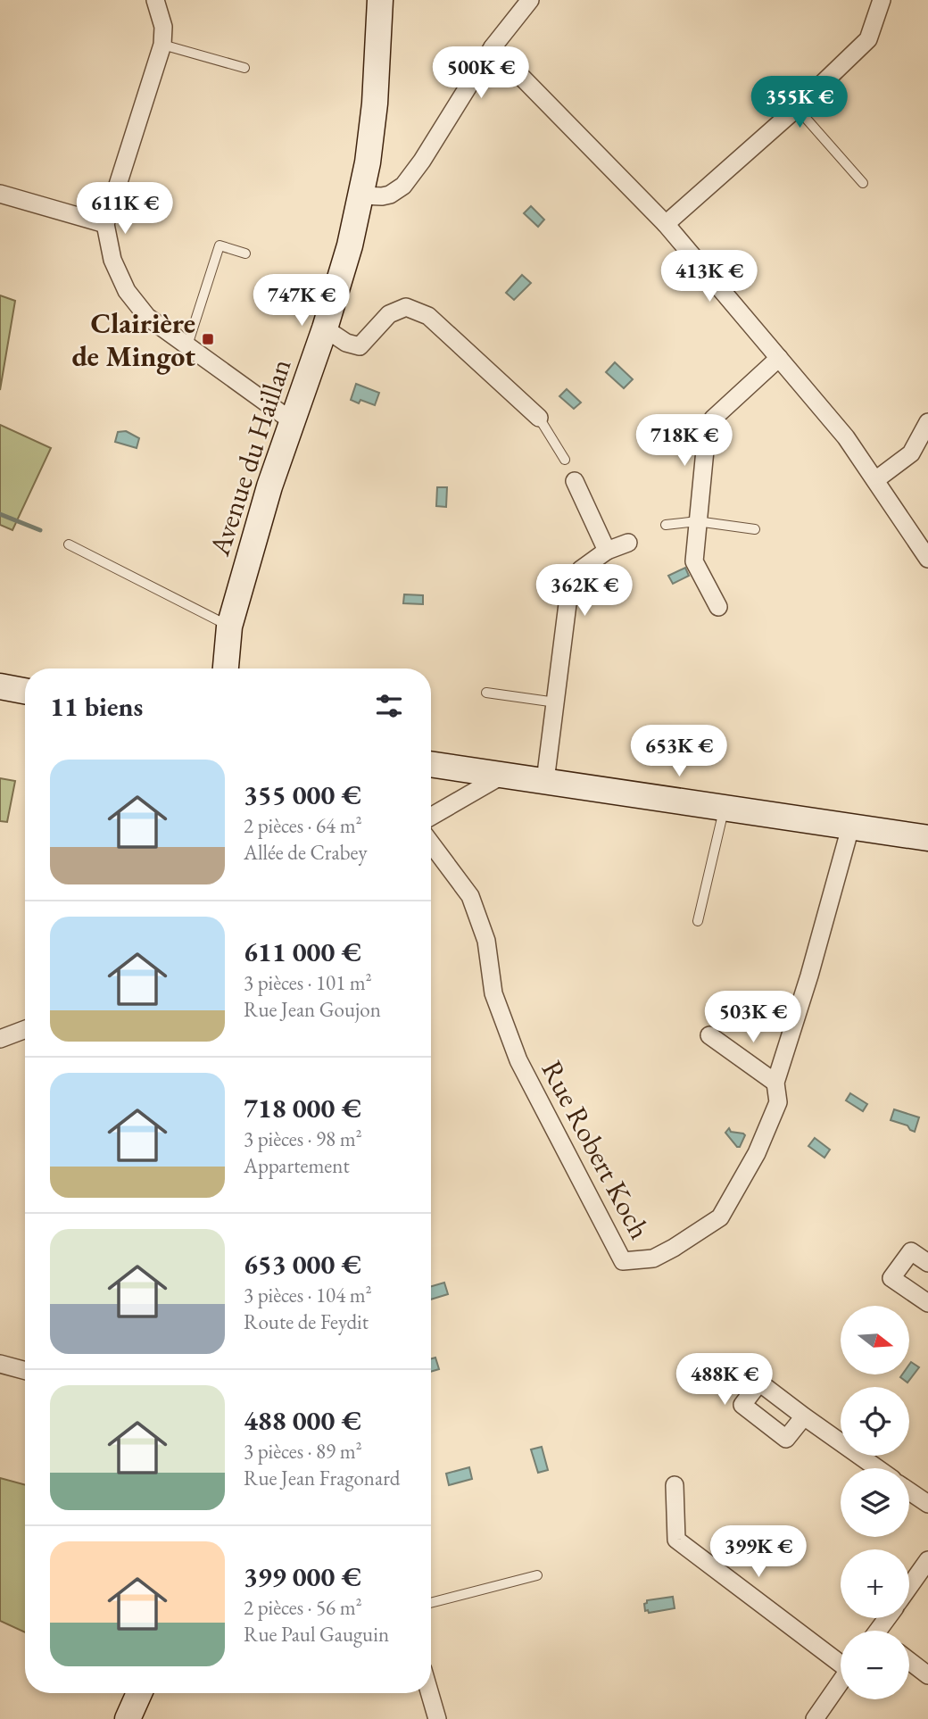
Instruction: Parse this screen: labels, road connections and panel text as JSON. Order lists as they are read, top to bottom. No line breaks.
{"streets":{"street":["Avenue du Haillan","Rue Robert Koch"]},"places":{"transit":["Clairière de Mingot"]},"north":"right","page":{"price":["500K €","355K €","611K €","413K €","747K €","718K €","362K €","653K €","503K €","488K €","399K €"],"heading":"11 biens","list":[{"name":"355 000 €","note":"2 pièces · 64 m² · Allée de Crabey"},{"name":"611 000 €","note":"3 pièces · 101 m² · Rue Jean Goujon"},{"name":"718 000 €","note":"3 pièces · 98 m² · Appartement"},{"name":"653 000 €","note":"3 pièces · 104 m² · Route de Feydit"},{"name":"488 000 €","note":"3 pièces · 89 m² · Rue Jean Fragonard"},{"name":"399 000 €","note":"2 pièces · 56 m² · Rue Paul Gauguin"}],"map_buttons":["+","−"]}}
